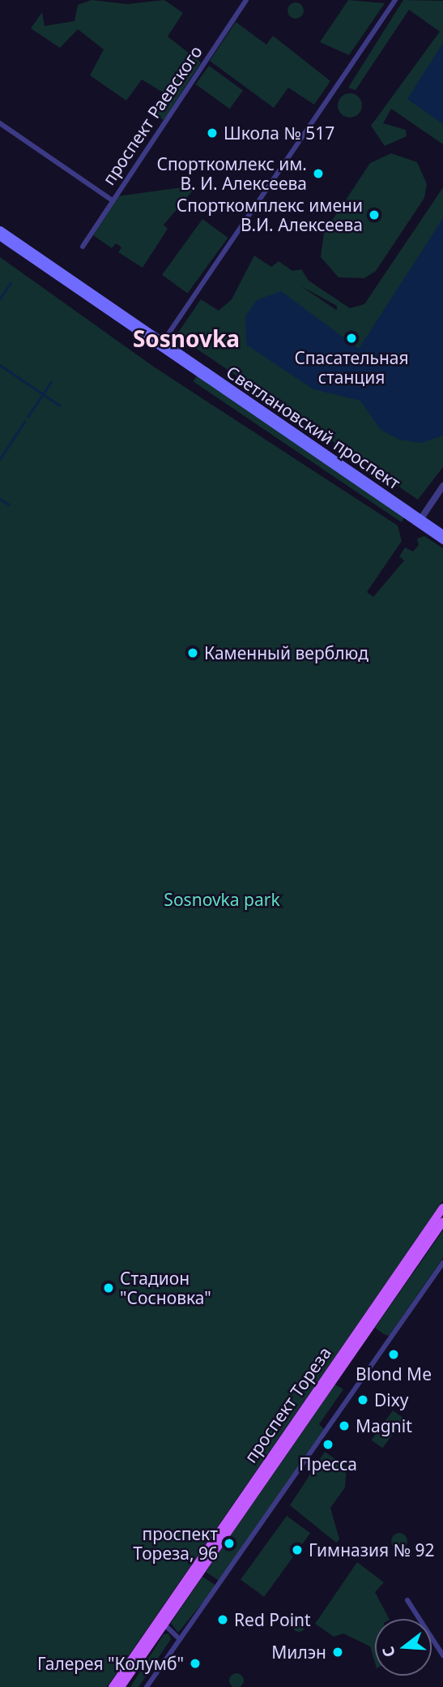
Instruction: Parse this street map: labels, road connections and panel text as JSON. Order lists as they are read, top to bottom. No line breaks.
{"streets":{"main road":["Светлановский проспект","проспект Тореза"],"street":["проспект Раевского"]},"districts":["Sosnovka"],"parks":["Sosnovka park"],"places":["Школа № 517","Спорткомлекс им. В. И. Алексеева","Спорткомплекс имени В.И. Алексеева","Спасательная станция","Каменный верблюд","Стадион \"Сосновка\"","Blond Me","Dixy","Magnit","Пресса","проспект Тореза, 96","Гимназия № 92","Red Point","Милэн","Галерея \"Колумб\""],"north":"left"}
